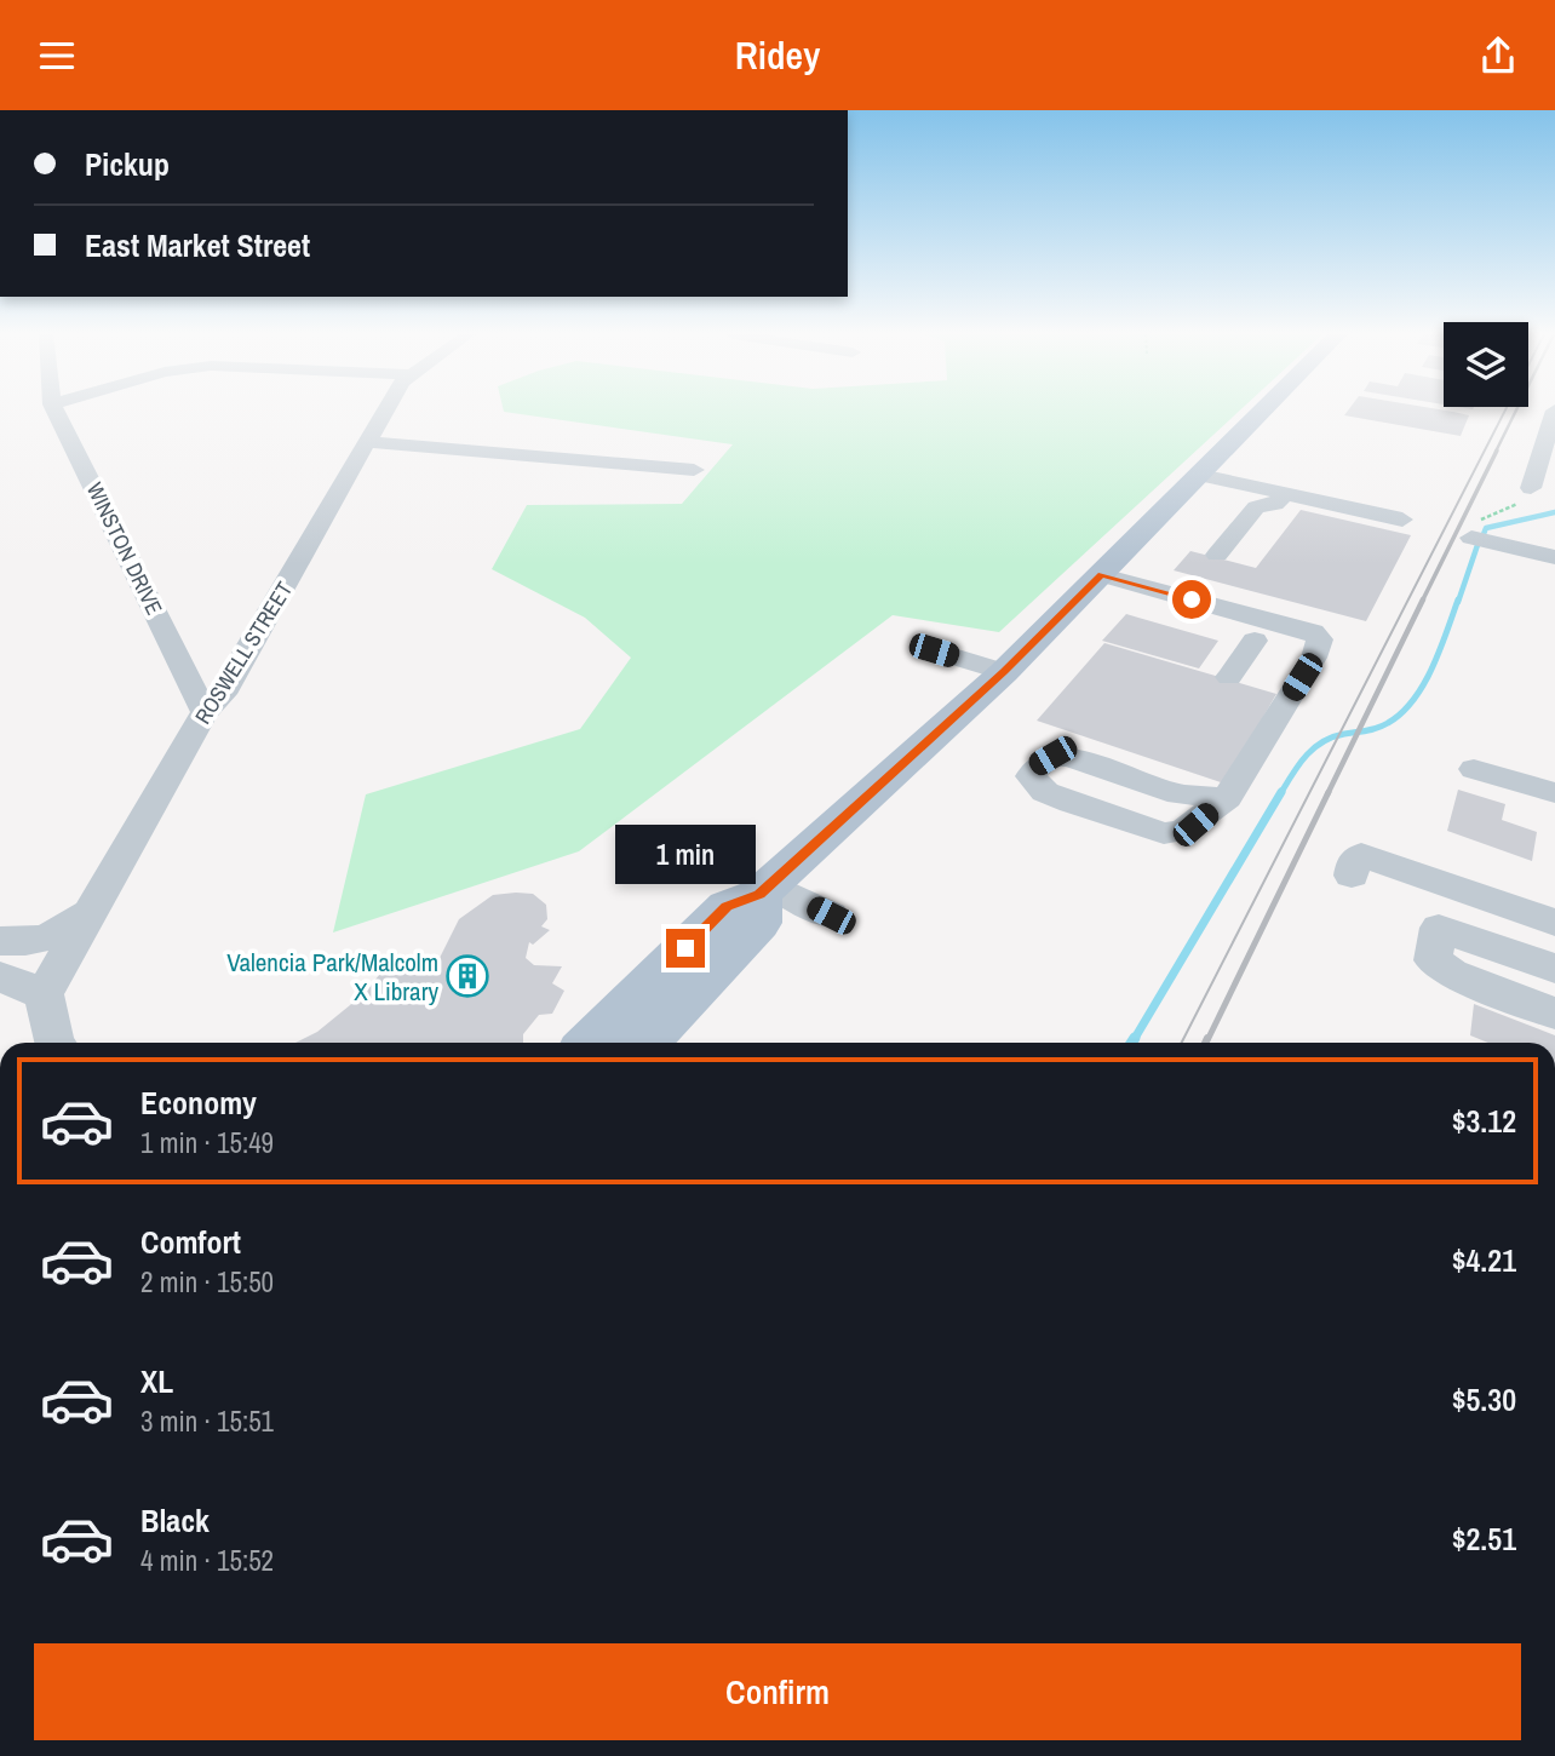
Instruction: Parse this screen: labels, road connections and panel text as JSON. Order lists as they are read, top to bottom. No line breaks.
{"streets":{"street":["WINSTON DRIVE","ROSWELL STREET"]},"crossings":[["WINSTON DRIVE","ROSWELL STREET"]],"places":{"building":["Valencia Park/Malcolm X Library"]},"page":{"header":"Ridey","banner":["Pickup","East Market Street"],"bubble":"1 min","list":[{"name":"Economy","note":"1 min · 15:49","value":"$3.12"},{"name":"Comfort","note":"2 min · 15:50","value":"$4.21"},{"name":"XL","note":"3 min · 15:51","value":"$5.30"},{"name":"Black","note":"4 min · 15:52","value":"$2.51"}],"buttons":"Confirm"}}
